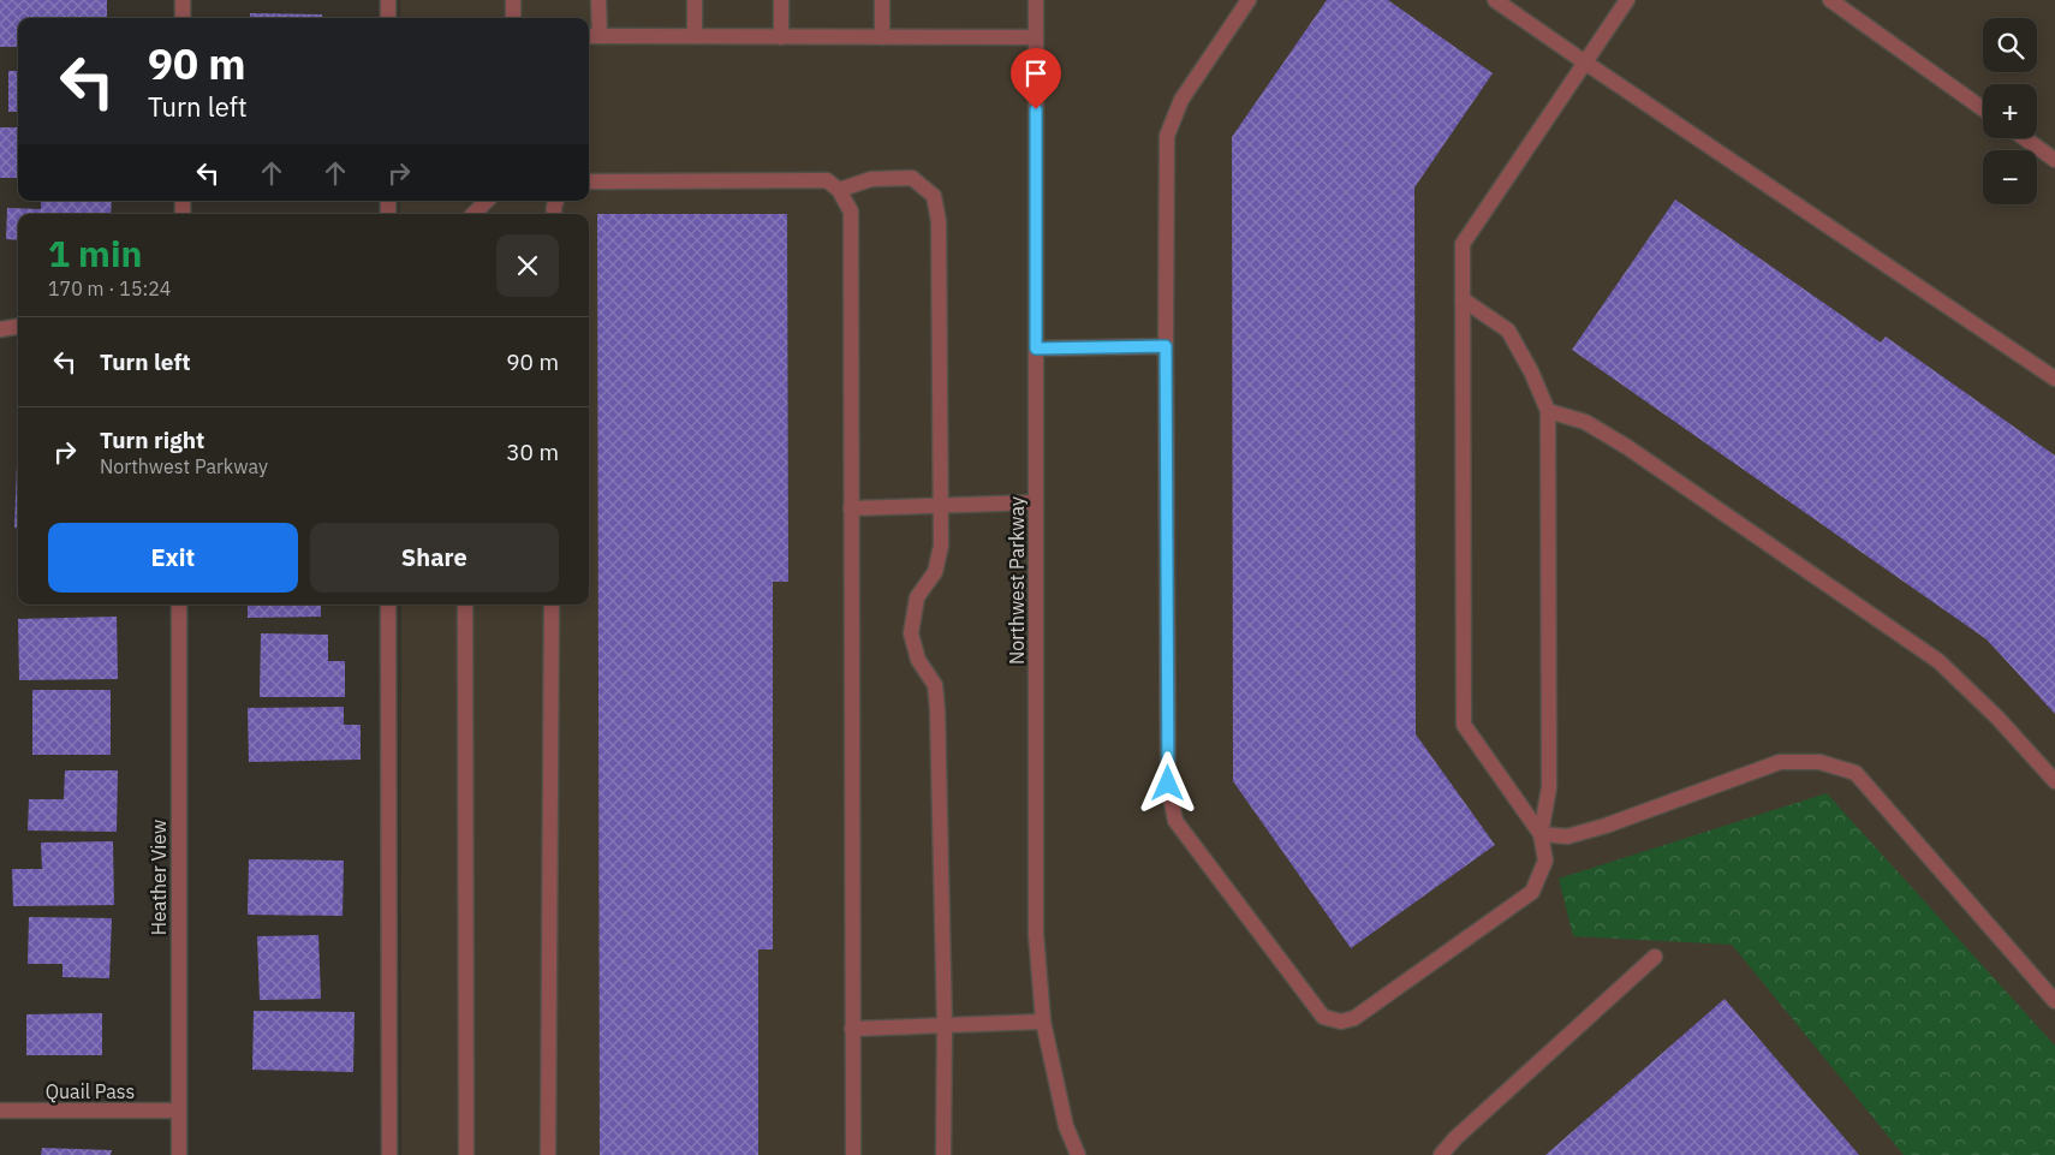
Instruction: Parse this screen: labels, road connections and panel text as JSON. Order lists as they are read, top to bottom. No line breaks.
{"streets":{"street":["Northwest Parkway","Heather View","Quail Pass"]},"crossings":[["Heather View","Quail Pass"]],"page":{"map_buttons":["+","−"],"turn":["90 m","Turn left"],"heading":["1 min","170 m · 15:24"],"list":[{"name":"Turn left","value":"90 m"},{"name":"Turn right","note":"Northwest Parkway","value":"30 m"}],"buttons":["Exit","Share"]}}
